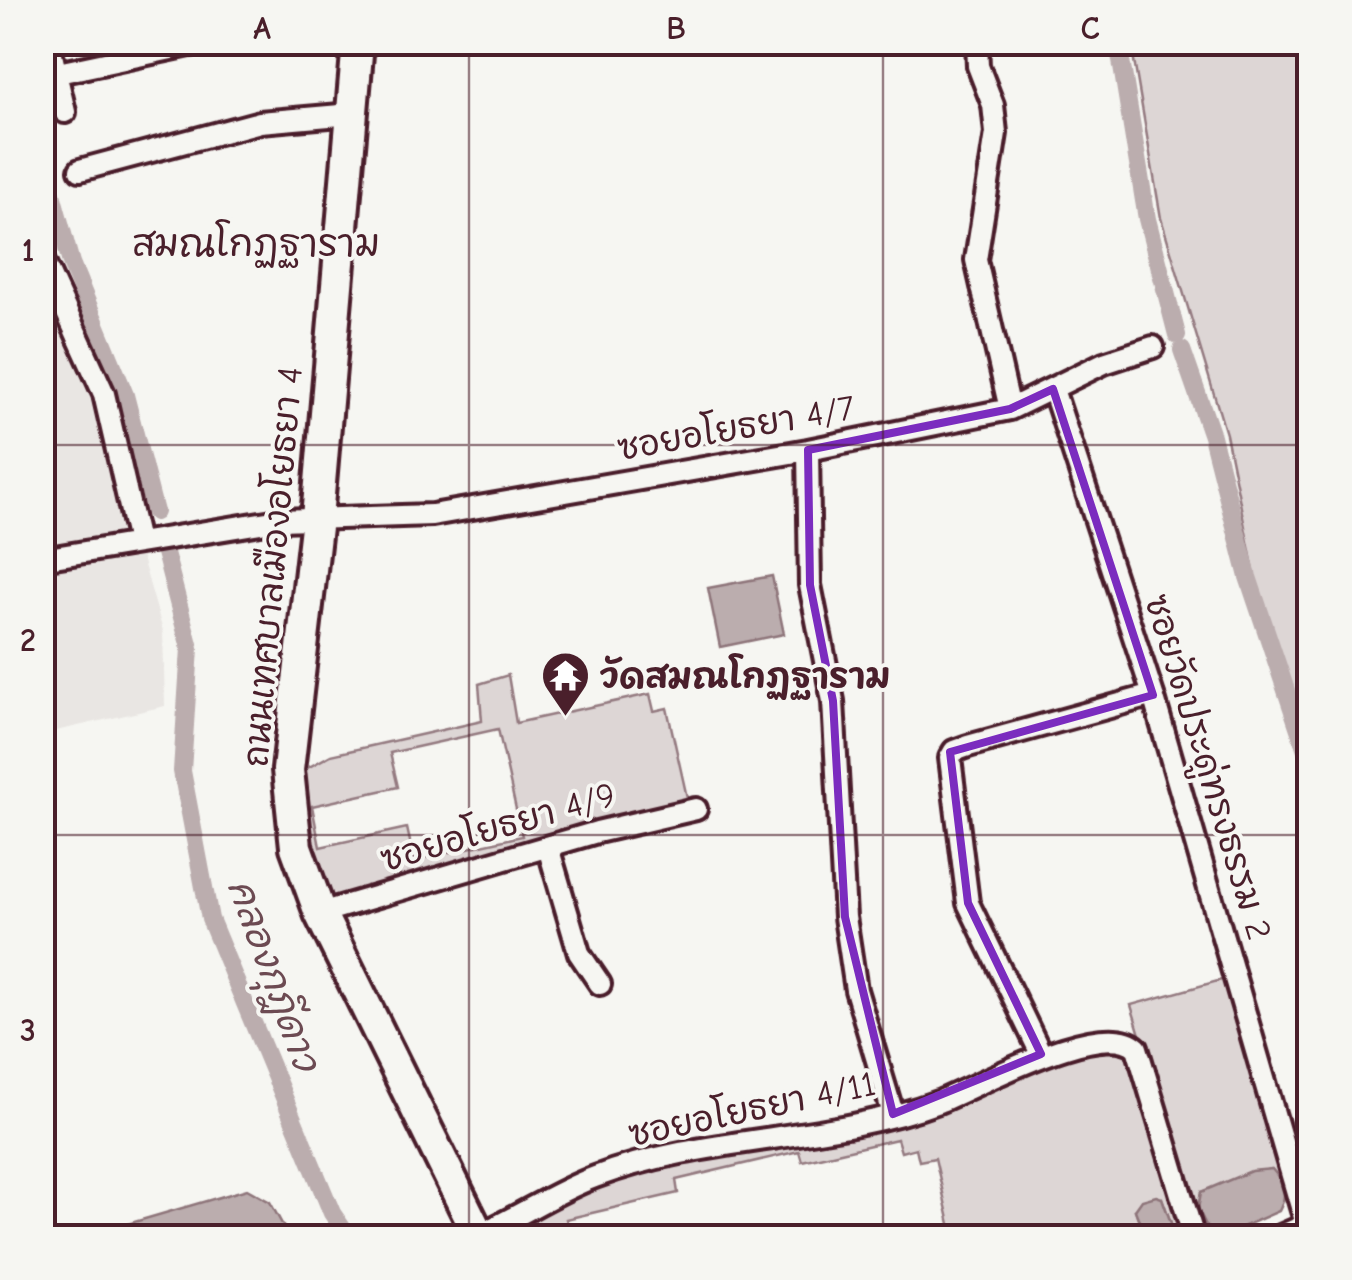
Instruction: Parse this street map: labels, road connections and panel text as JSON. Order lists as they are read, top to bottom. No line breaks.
{"streets":{"street":["ซอยอโยธยา 4/7","ถนนเทศบาลเมืองอโยธยา 4","ซอยวัดประดู่ทรงธรรม 2","ซอยอโยธยา 4/9","ซอยอโยธยา 4/11"]},"crossings":[["ซอยอโยธยา 4/7","ถนนเทศบาลเมืองอโยธยา 4"],["ซอยอโยธยา 4/7","ซอยวัดประดู่ทรงธรรม 2"],["ถนนเทศบาลเมืองอโยธยา 4","ซอยอโยธยา 4/9"],["ถนนเทศบาลเมืองอโยธยา 4","ซอยอโยธยา 4/11"]],"districts":["สมณโกฏฐาราม"],"water":["คลองกุฎีดาว"],"places":{"temple":["วัดสมณโกฏฐาราม"]},"grid":{"columns":["A","B","C"],"rows":["1","2","3"]}}
